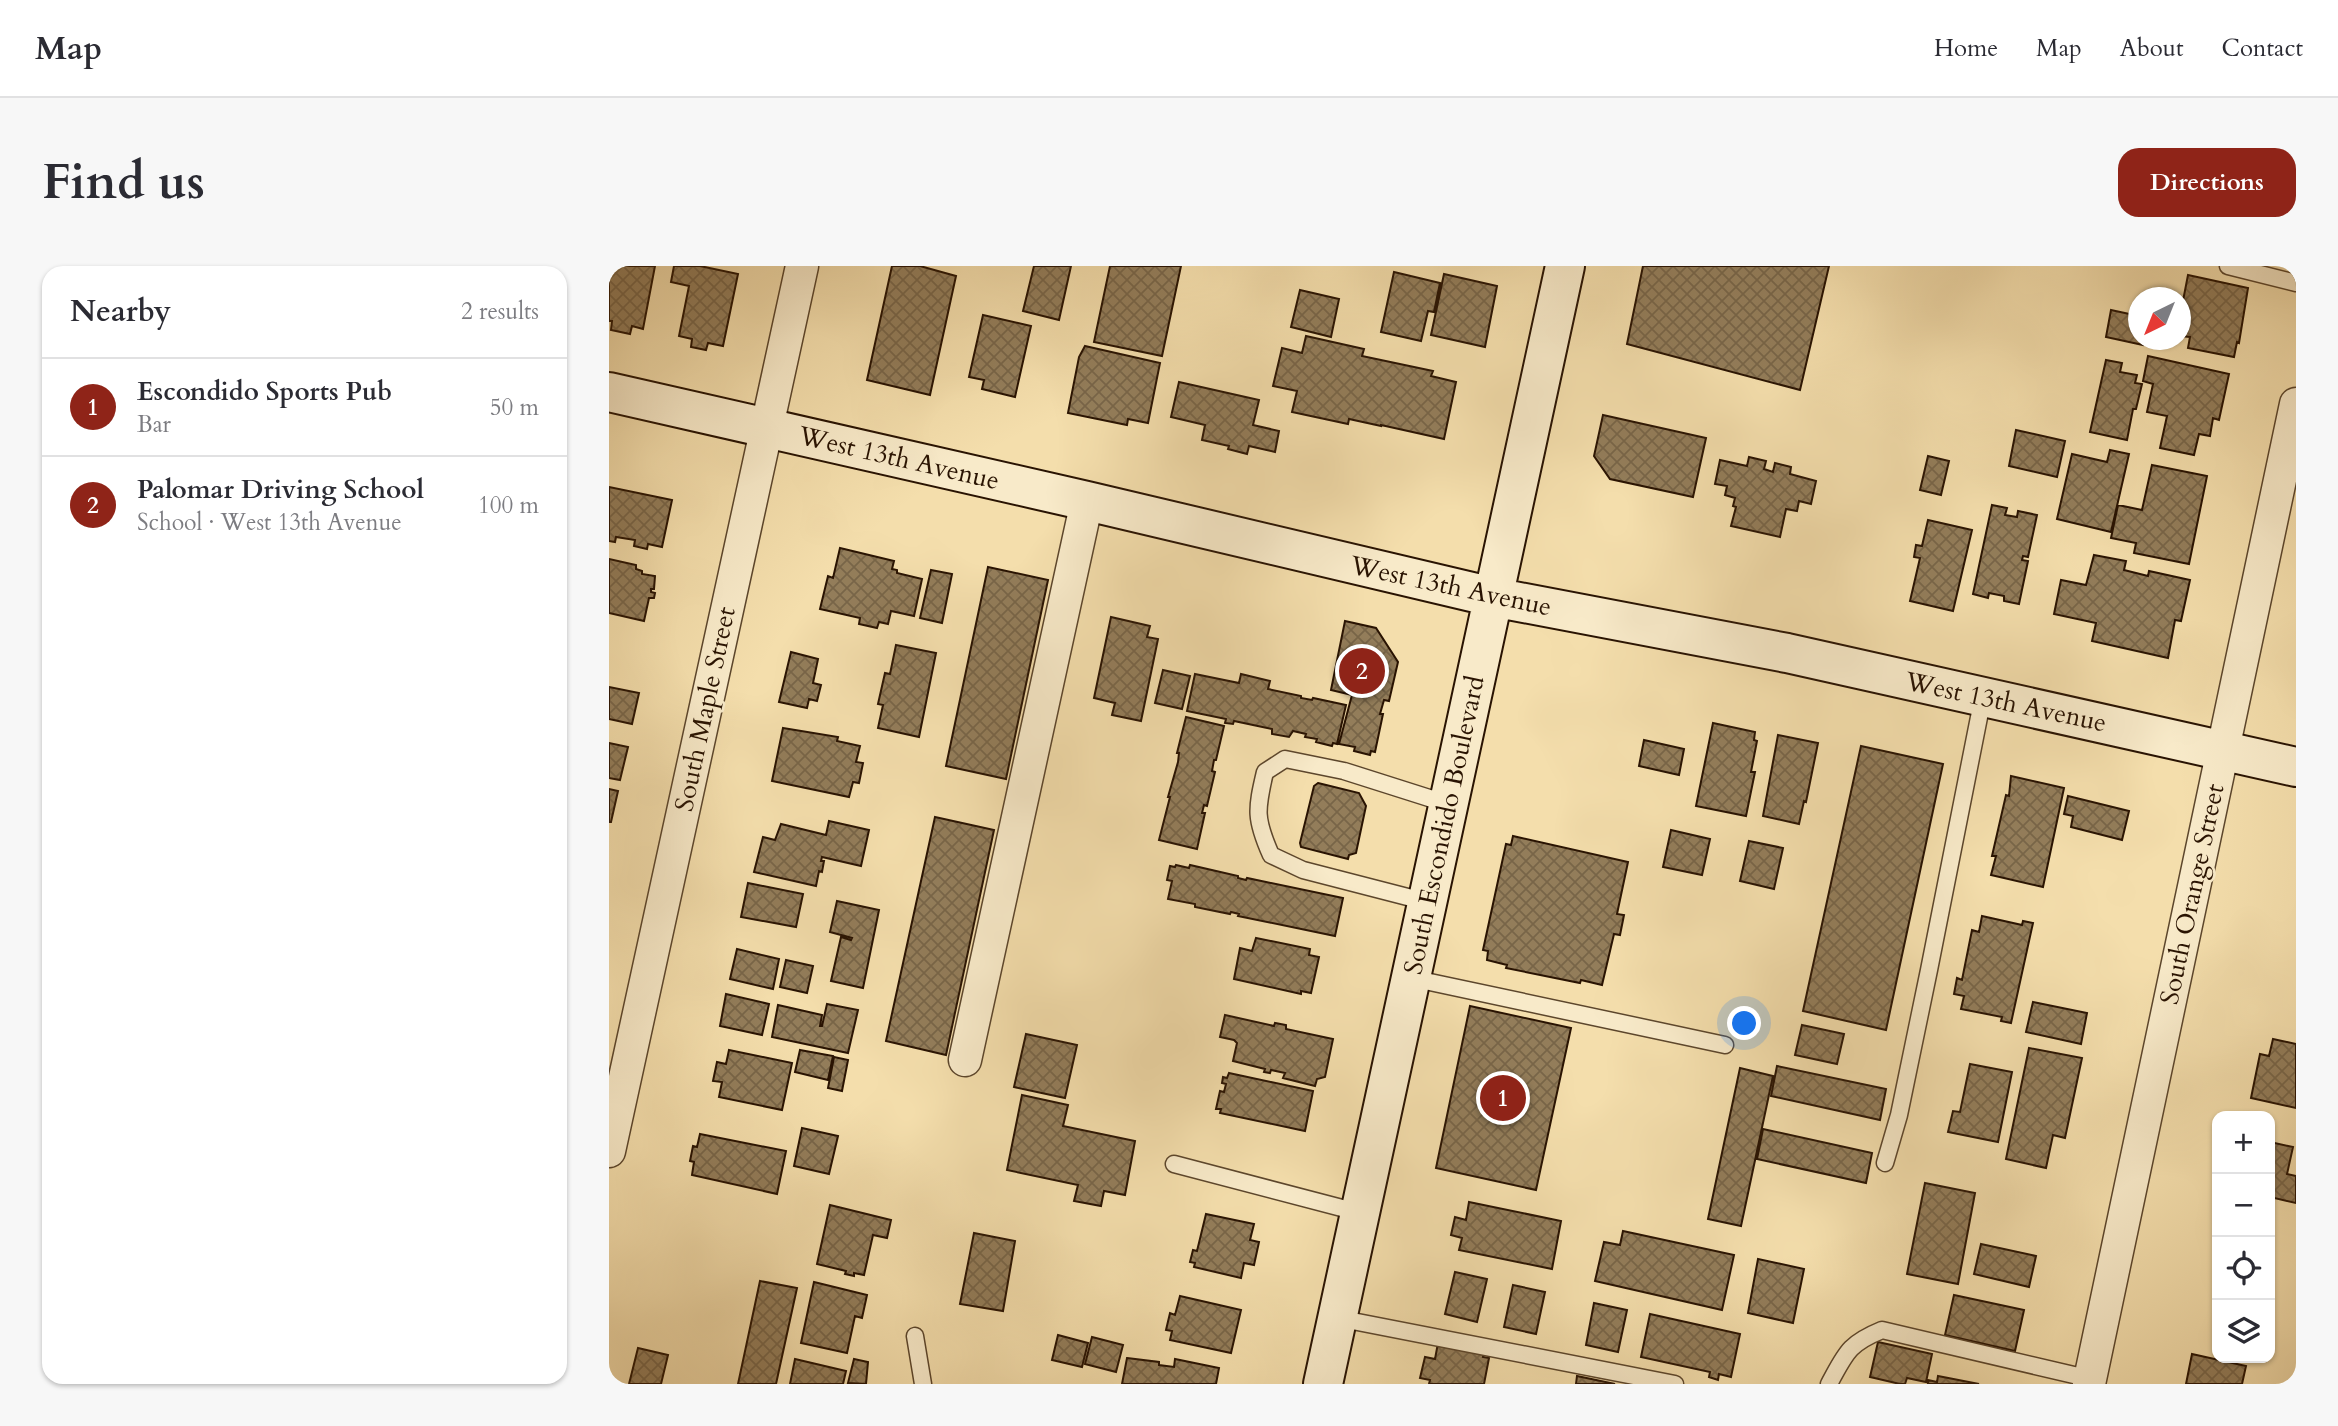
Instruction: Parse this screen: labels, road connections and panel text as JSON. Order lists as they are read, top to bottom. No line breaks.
{"streets":{"street":["West 13th Avenue","South Maple Street","South Escondido Boulevard","South Orange Street"]},"crossings":[["West 13th Avenue","South Maple Street"],["West 13th Avenue","South Escondido Boulevard"],["West 13th Avenue","South Orange Street"]],"north":"bottom left","page":{"header":"Map","nav":["Home","Map","About","Contact"],"buttons":"Directions","title":"Find us","heading":["Nearby","2 results"],"list":[{"mark":"1","name":"Escondido Sports Pub","note":"Bar","value":"50 m"},{"mark":"2","name":"Palomar Driving School","note":"School · West 13th Avenue","value":"100 m"}],"pins":["2","1"],"map_buttons":["+","−"]}}
